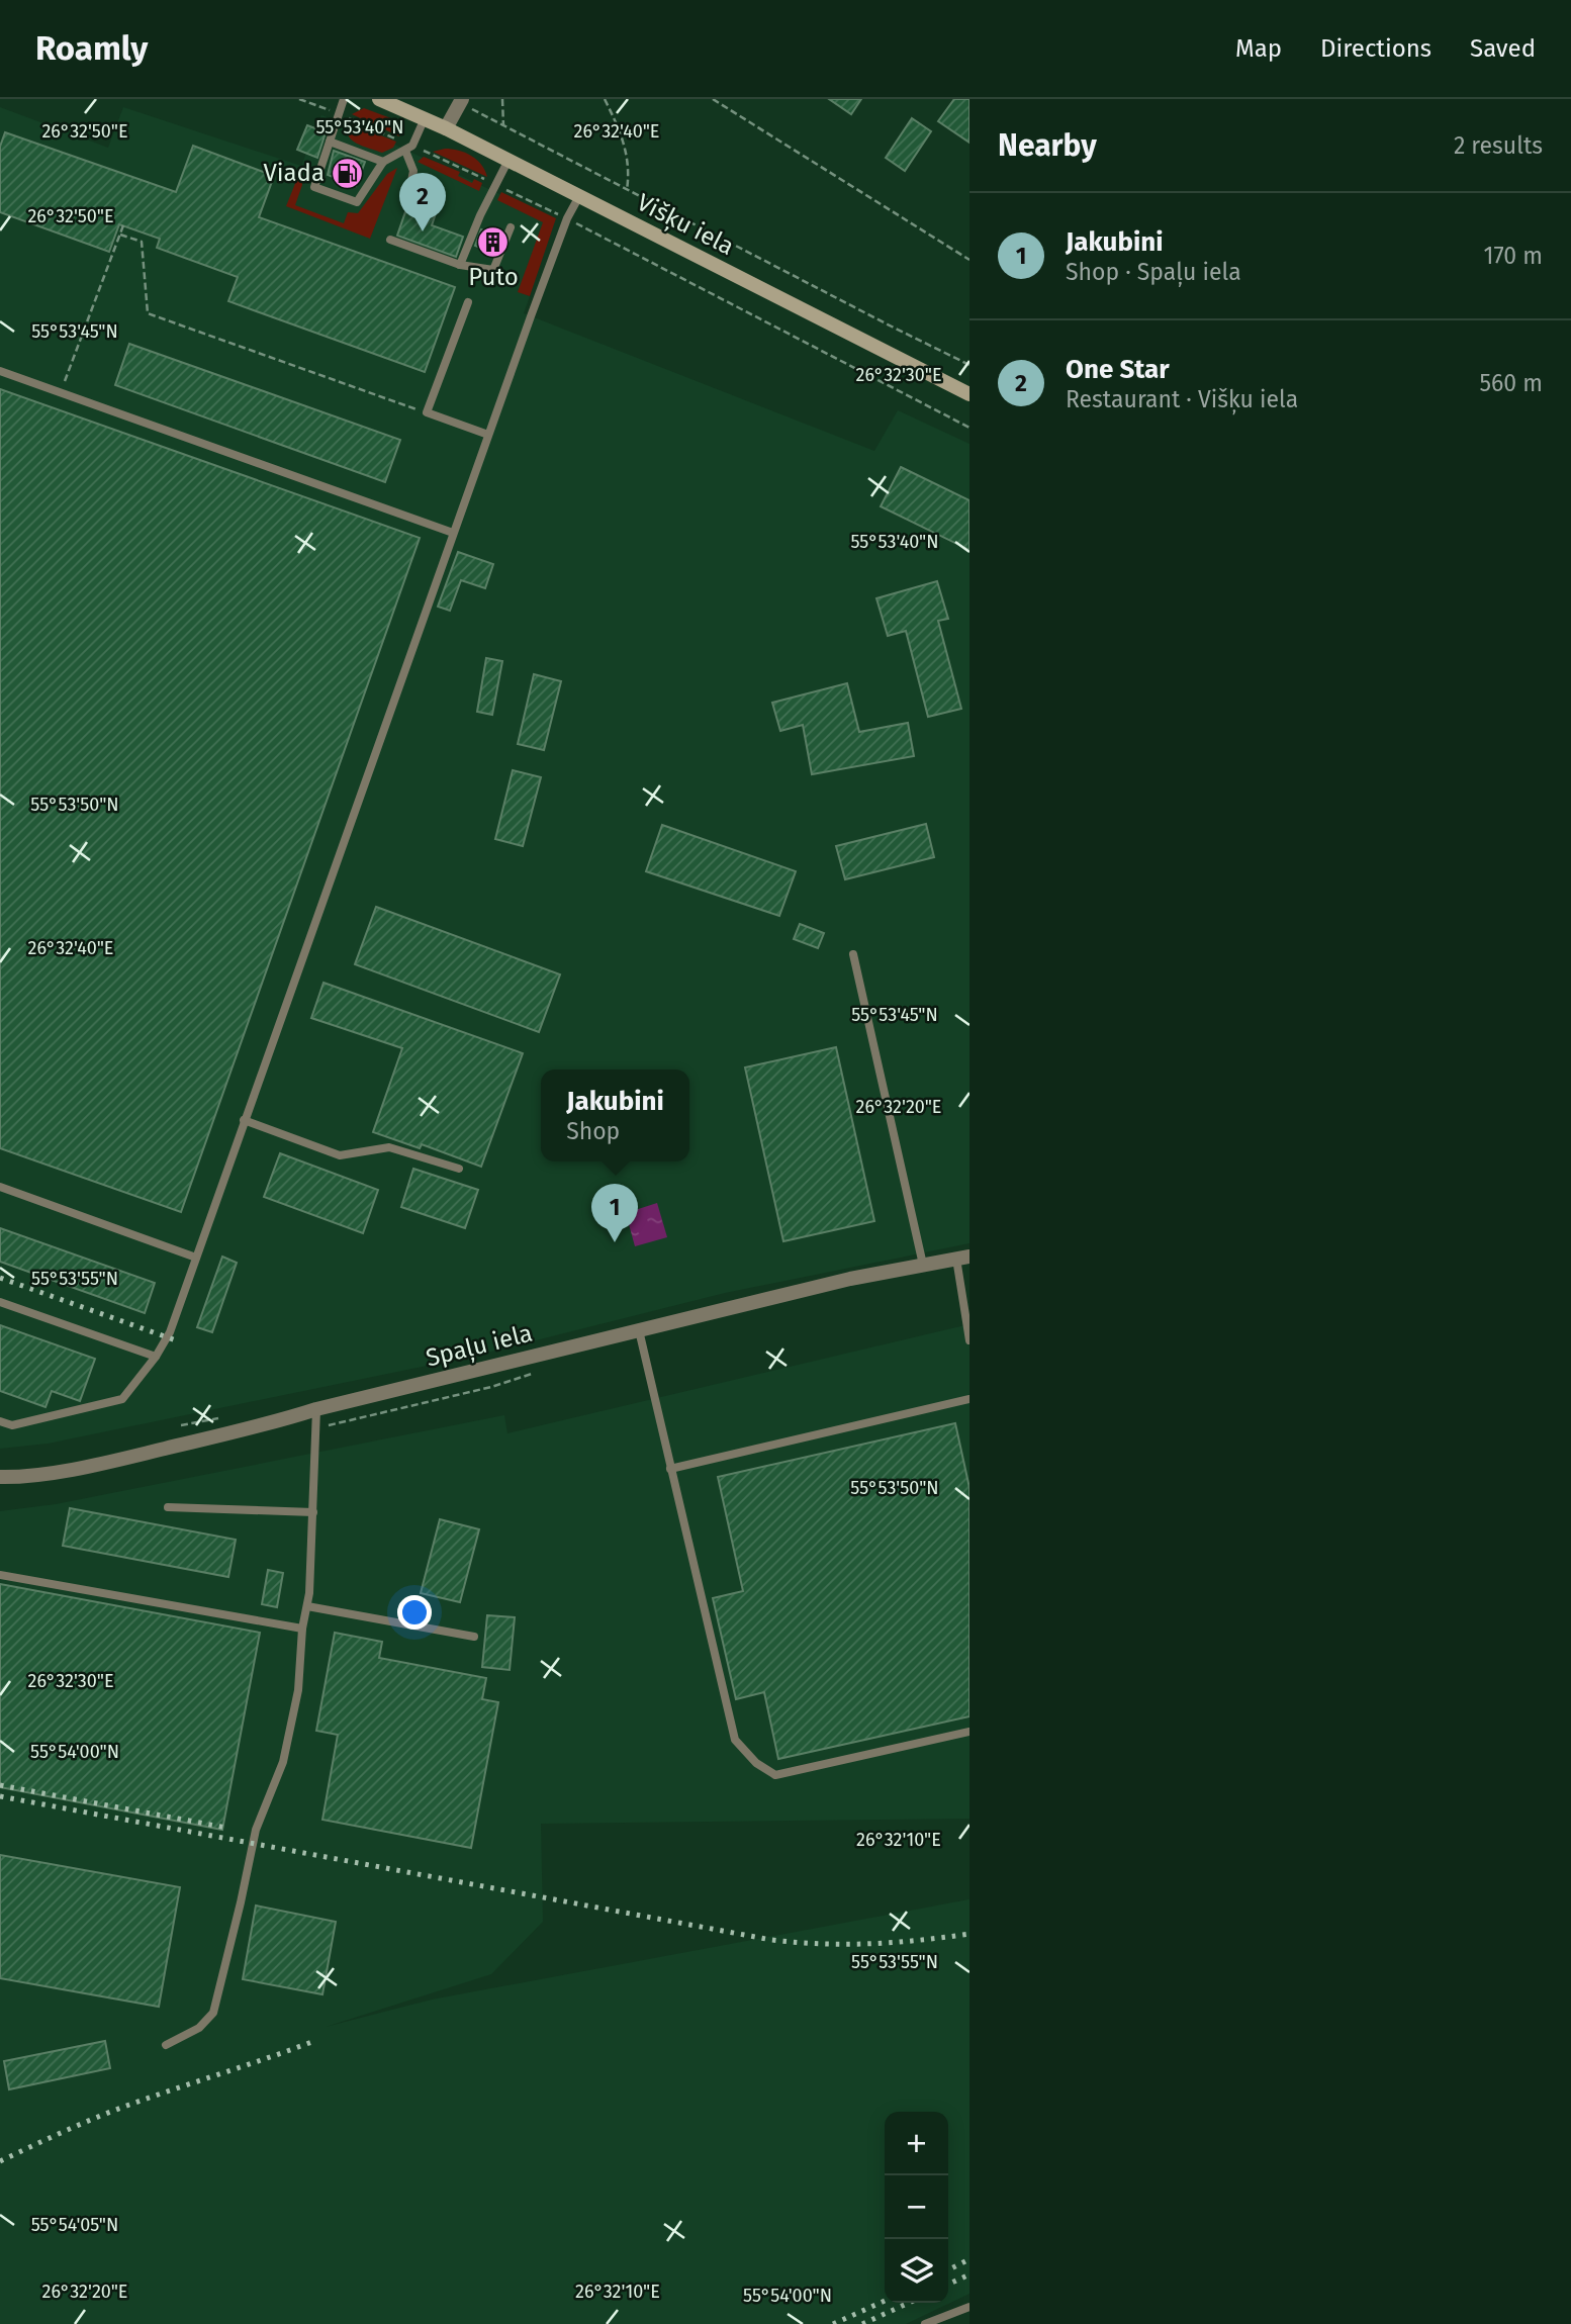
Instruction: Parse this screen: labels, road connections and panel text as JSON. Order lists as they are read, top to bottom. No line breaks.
{"streets":{"street":["Višķu iela","Spaļu iela"]},"places":{"fuel station":["Viada"],"building":["Puto"]},"page":{"header":"Roamly","nav":["Map","Directions","Saved"],"heading":["Nearby","2 results"],"pins":["2","1"],"list":[{"mark":"1","name":"Jakubini","note":"Shop · Spaļu iela","value":"170 m"},{"mark":"2","name":"One Star","note":"Restaurant · Višķu iela","value":"560 m"}],"popup":["Jakubini","Shop"],"map_buttons":["+","−"]},"coordinates":["55°53'40\"N","26°32'50\"E","26°32'40\"E","55°53'45\"N","26°32'30\"E","55°53'50\"N","26°32'20\"E","55°53'55\"N","55°54'00\"N","26°32'10\"E","55°54'05\"N"]}
